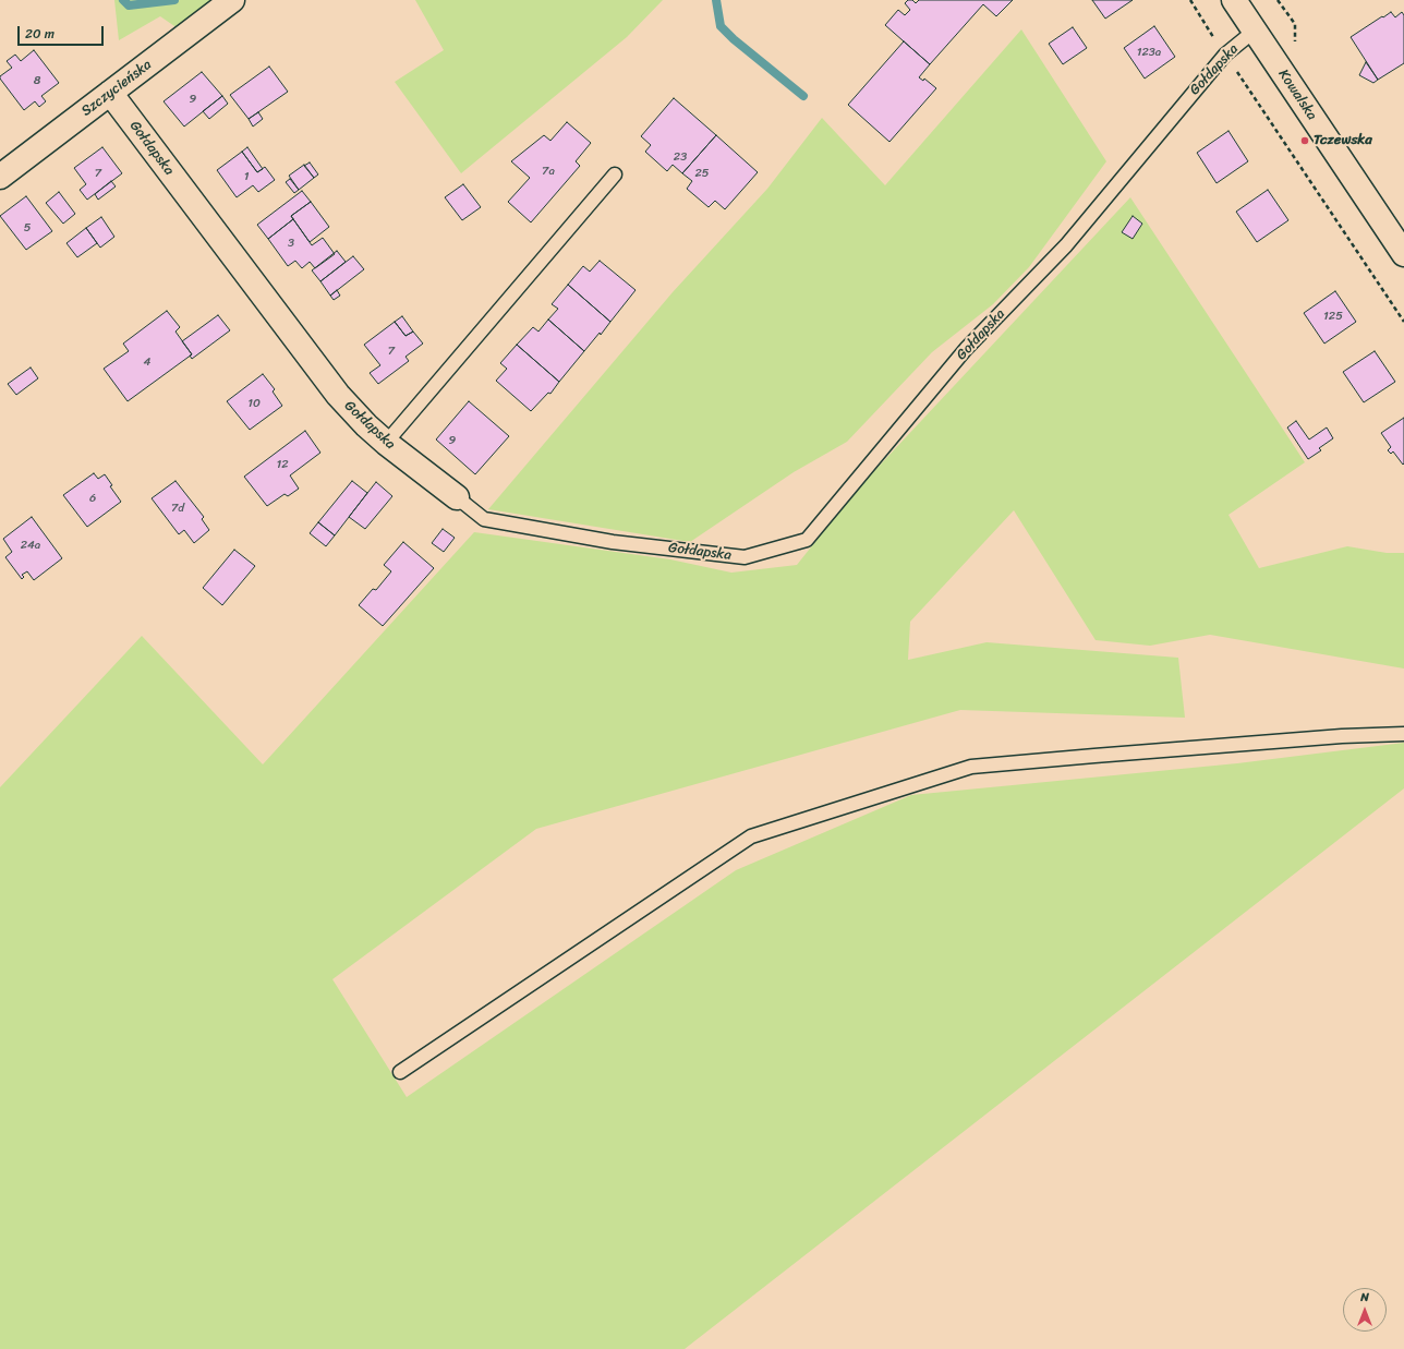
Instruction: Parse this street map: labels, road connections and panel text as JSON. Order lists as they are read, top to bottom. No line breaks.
{"streets":{"street":["Gołdapska","Szczycieńska","Kowalska"]},"crossings":[["Gołdapska","Szczycieńska"],["Gołdapska","Kowalska"]],"places":["Tczewska"],"house_numbers":["123a","8","9","23","7a","7","25","1","5","3","125","7","4","10","9","12","6","7d","24a"],"scale_bar":"20 m","north":"top"}
